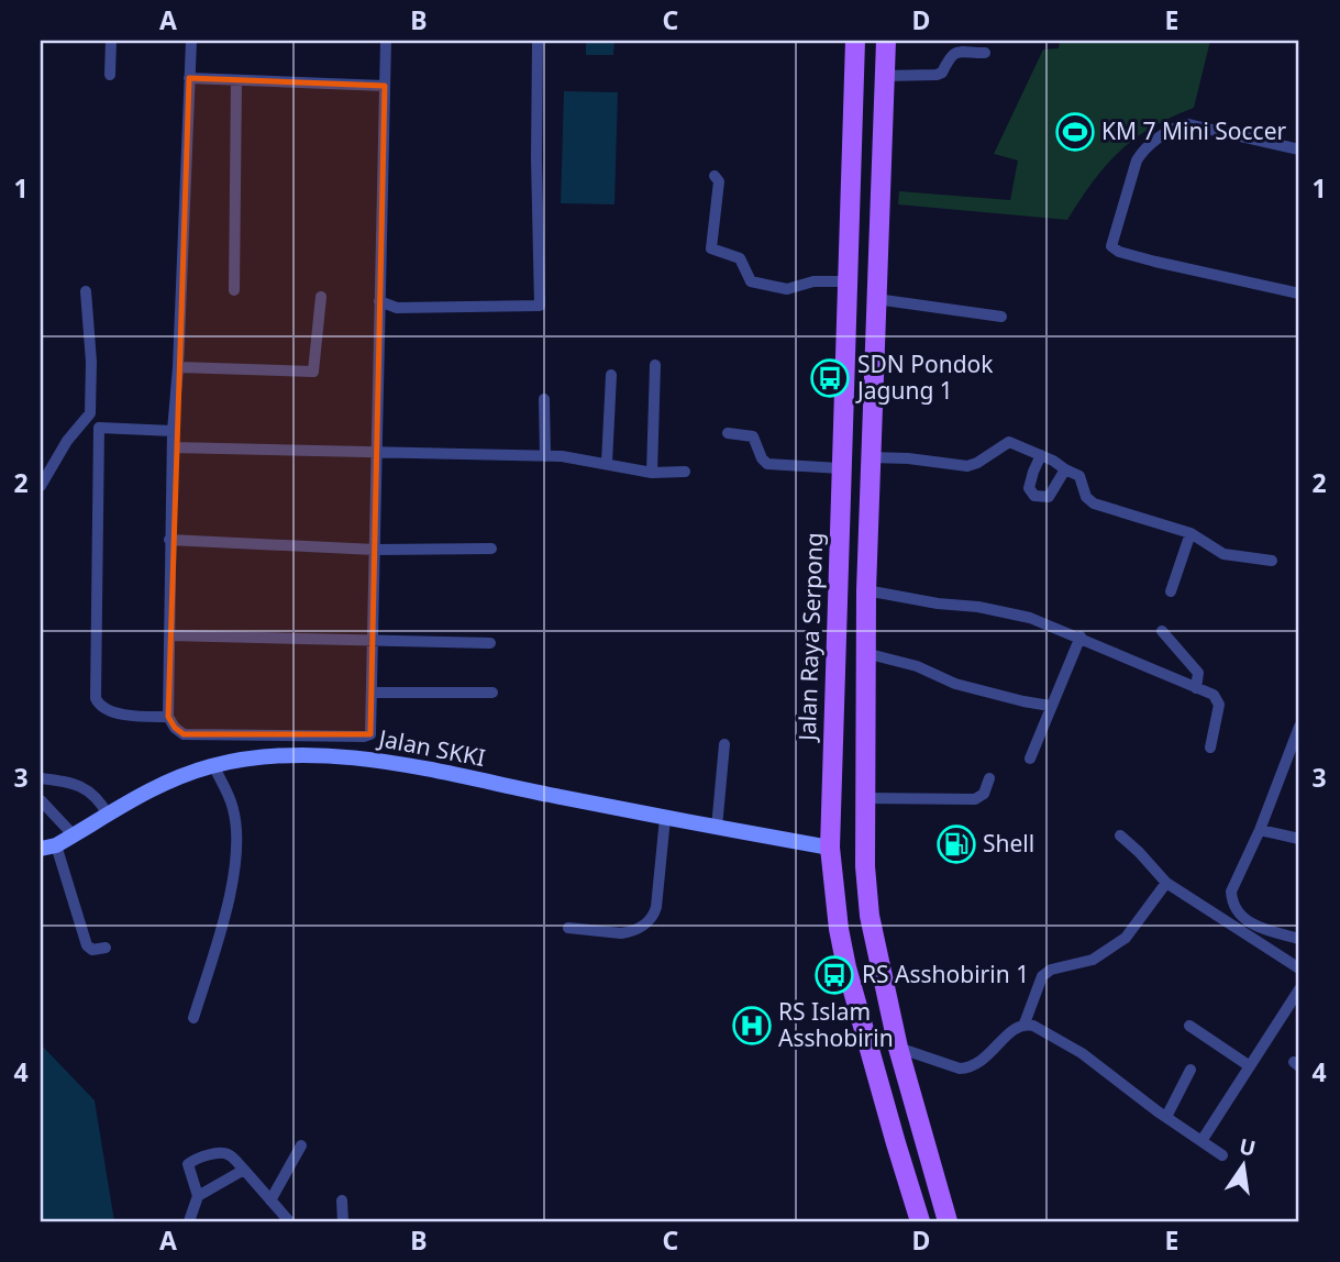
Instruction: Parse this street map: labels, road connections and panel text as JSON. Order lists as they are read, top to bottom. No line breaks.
{"streets":{"main road":["Jalan Raya Serpong","Jalan SKKI"]},"crossings":[["Jalan Raya Serpong","Jalan SKKI"]],"places":{"sports":["KM 7 Mini Soccer"],"bus stop":["SDN Pondok Jagung 1","RS Asshobirin 1"],"fuel station":["Shell"],"hospital":["RS Islam Asshobirin"]},"north":"top","grid":{"columns":["A","B","C","D","E"],"rows":["1","2","3","4"]}}
